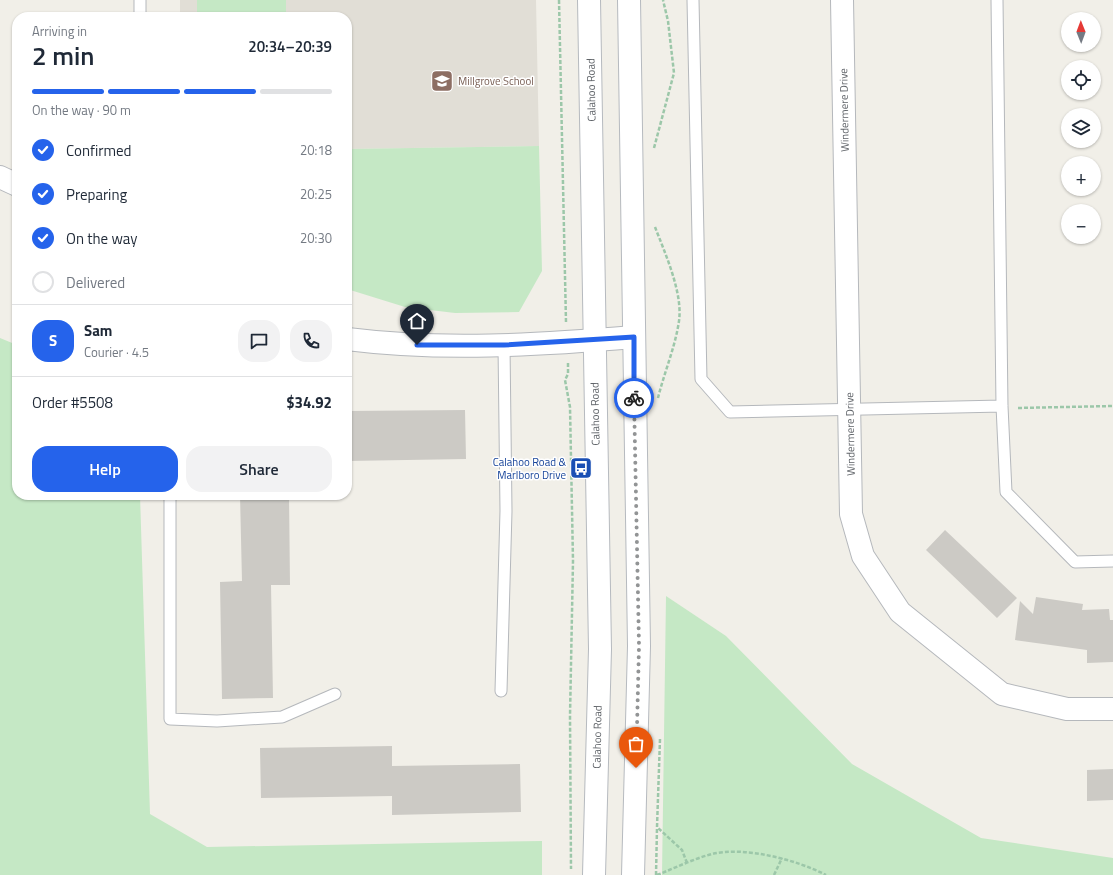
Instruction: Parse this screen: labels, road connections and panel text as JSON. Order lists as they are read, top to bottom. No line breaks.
{"streets":{"main road":["Calahoo Road","Windermere Drive"]},"places":{"school or university":["Millgrove School"],"bus stop":["Calahoo Road & Marlboro Drive"]},"north":"top","page":{"map_buttons":["+","−"],"heading":["2 min","Arriving in","20:34–20:39"],"panel":["Sam","Courier · 4.5","Order #5508","$34.92"],"bar":"On the way · 90 m","list":[["Confirmed","20:18"],["Preparing","20:25"],["On the way","20:30"],"Delivered"],"round":"S","buttons":["Help","Share"]}}
